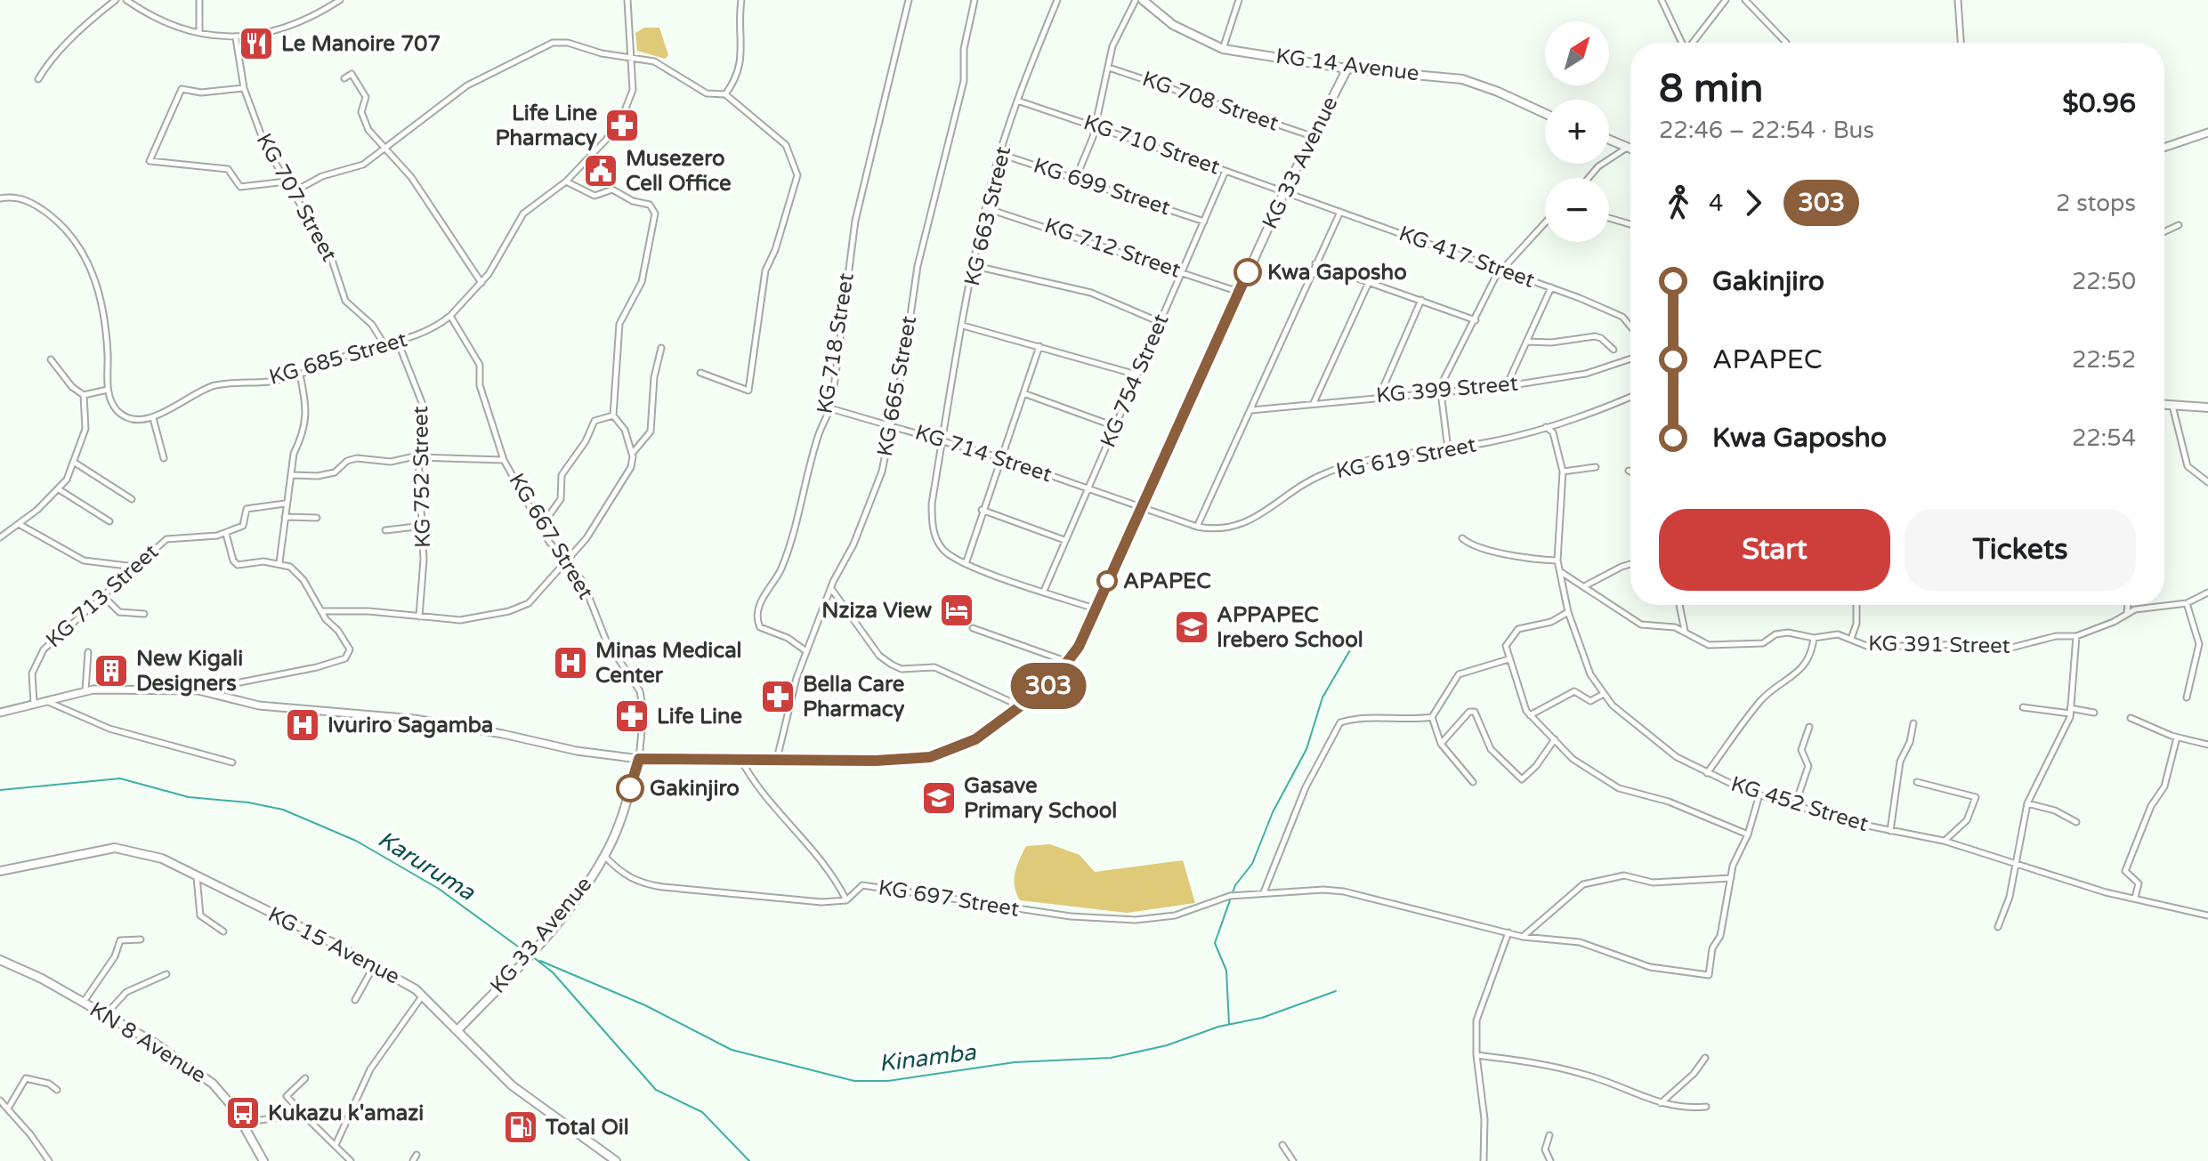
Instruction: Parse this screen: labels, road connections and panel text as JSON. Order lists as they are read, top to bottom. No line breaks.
{"streets":{"main road":["KG 14 Avenue","KG 33 Avenue","KG 15 Avenue","KN 8 Avenue"],"street":["KG 708 Street","KG 710 Street","KG 699 Street","KG 707 Street","KG 663 Street","KG 712 Street","KG 417 Street","KG 718 Street","KG 685 Street","KG 754 Street","KG 665 Street","KG 399 Street","KG 714 Street","KG 619 Street","KG 752 Street","KG 667 Street","KG 713 Street","KG 391 Street","KG 452 Street","KG 697 Street"]},"crossings":[["KG 14 Avenue","KG 33 Avenue"],["KG 708 Street","KG 33 Avenue"],["KG 710 Street","KG 33 Avenue"],["KG 710 Street","KG 663 Street"],["KG 710 Street","KG 417 Street"],["KG 710 Street","KG 754 Street"],["KG 33 Avenue","KG 712 Street"],["KG 33 Avenue","KG 417 Street"],["KG 33 Avenue","KG 665 Street"],["KG 33 Avenue","KG 714 Street"],["KG 33 Avenue","KG 619 Street"],["KG 33 Avenue","KG 667 Street"],["KG 33 Avenue","KG 697 Street"],["KG 33 Avenue","KG 15 Avenue"],["KG 699 Street","KG 663 Street"],["KG 699 Street","KG 754 Street"],["KG 707 Street","KG 685 Street"],["KG 663 Street","KG 712 Street"],["KG 663 Street","KG 714 Street"],["KG 712 Street","KG 754 Street"],["KG 718 Street","KG 665 Street"],["KG 718 Street","KG 714 Street"],["KG 685 Street","KG 752 Street"],["KG 685 Street","KG 667 Street"],["KG 754 Street","KG 714 Street"],["KG 665 Street","KG 714 Street"],["KG 714 Street","KG 619 Street"],["KG 619 Street","KG 452 Street"],["KG 391 Street","KG 452 Street"]],"water":["Karuruma","Kinamba"],"places":{"restaurant":["Le Manoire 707"],"pharmacy":["Life Line Pharmacy","Bella Care Pharmacy","Life Line"],"public building":["Musezero Cell Office"],"other":["Kwa Gaposho","APAPEC","Gakinjiro"],"hotel":["Nziza View"],"school or university":["APPAPEC Irebero School","Gasave Primary School"],"hospital":["Minas Medical Center","Ivuriro Sagamba"],"building":["New Kigali Designers"],"bus stop":["Kukazu k'amazi"],"fuel station":["Total Oil"]},"lines":["bus line 303"],"north":"top right","page":{"on_map":"303","map_buttons":["+","−"],"heading":["8 min","22:46 – 22:54 · Bus","$0.96"],"legs":["4","303","2 stops"],"list":[{"name":"Gakinjiro","value":"22:50"},{"name":"APAPEC","value":"22:52"},{"name":"Kwa Gaposho","value":"22:54"}],"buttons":["Start","Tickets"]}}
